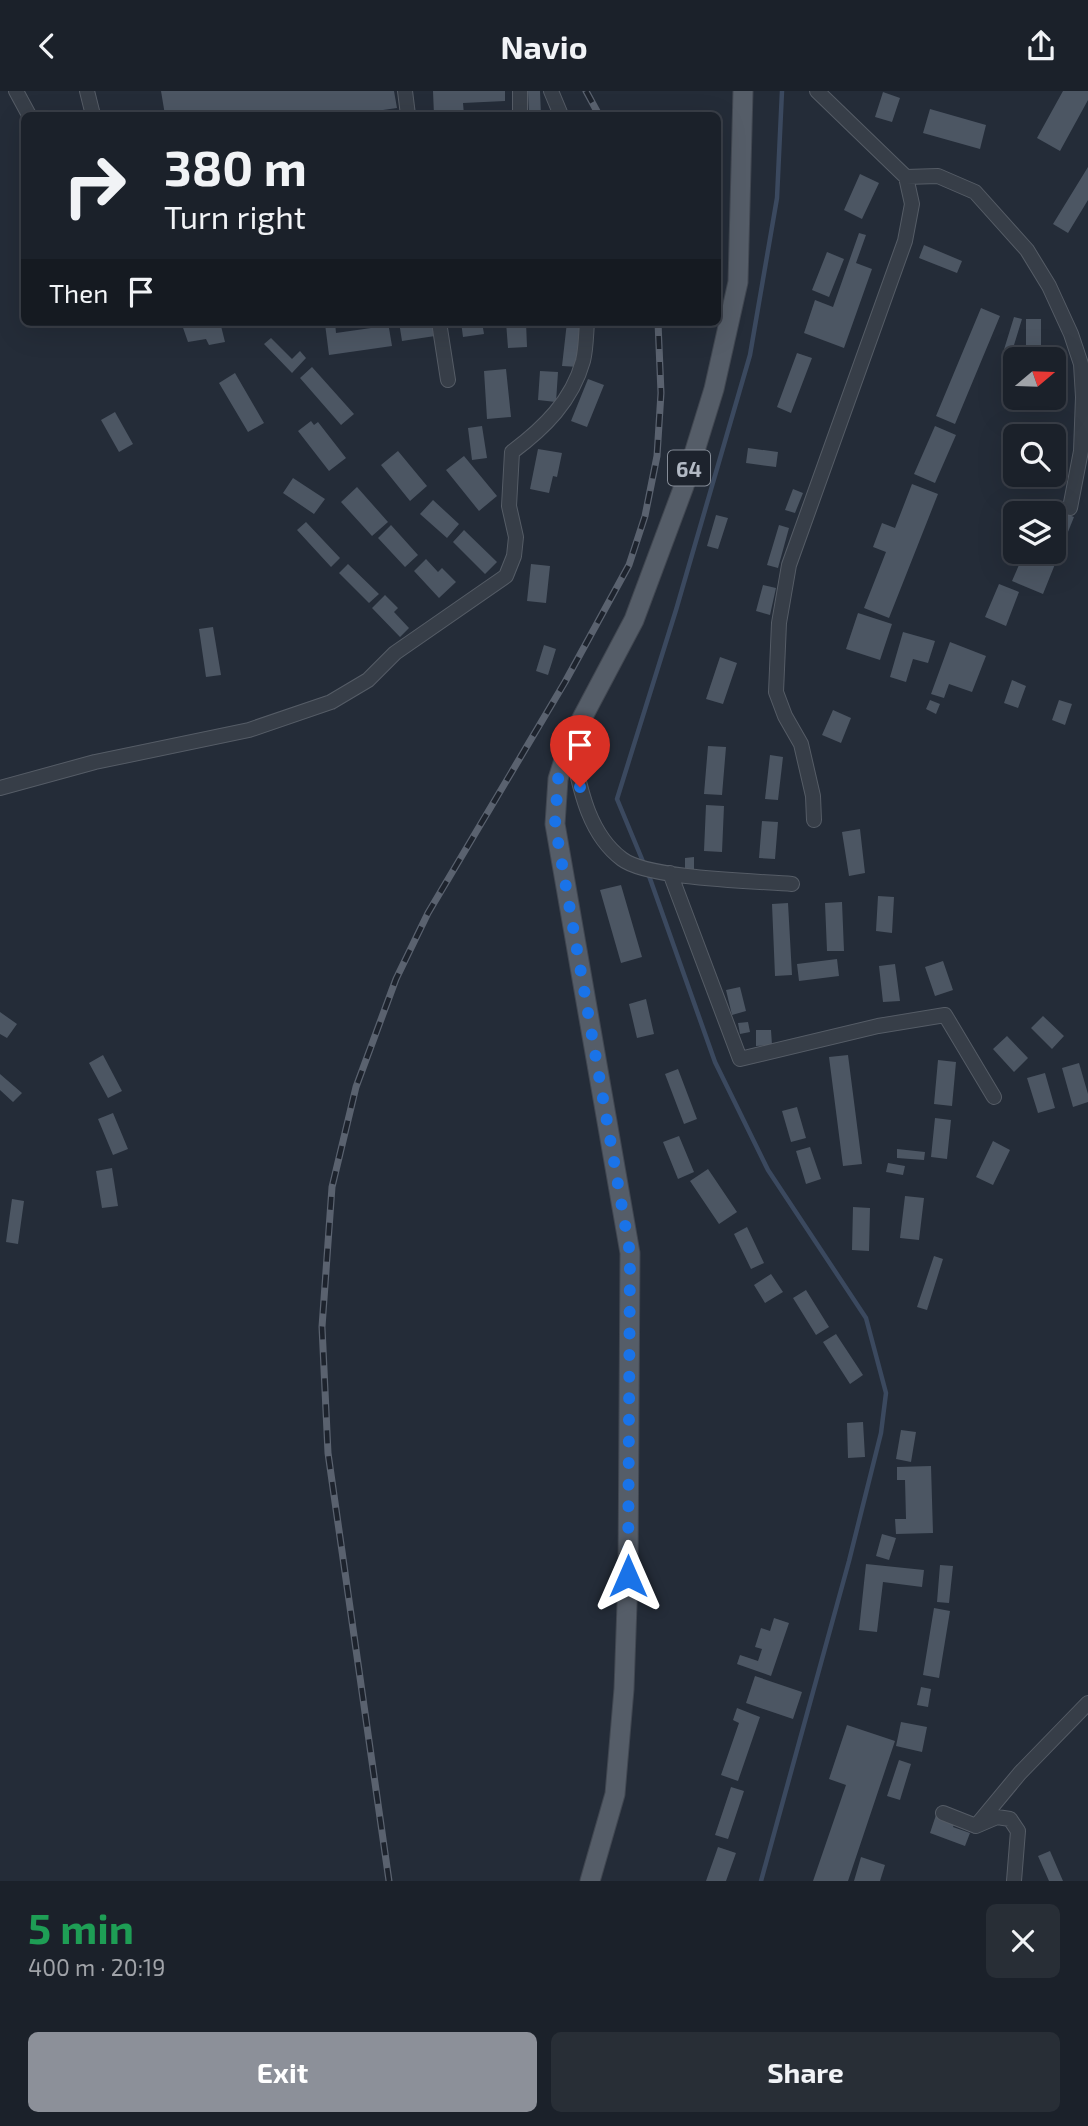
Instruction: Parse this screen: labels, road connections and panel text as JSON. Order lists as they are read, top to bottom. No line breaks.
{"streets":{"main road":["64"]},"north":"right","page":{"header":"Navio","turn":["380 m","Turn right"],"then":"Then","heading":["5 min","400 m · 20:19"],"buttons":["Exit","Share"]}}
